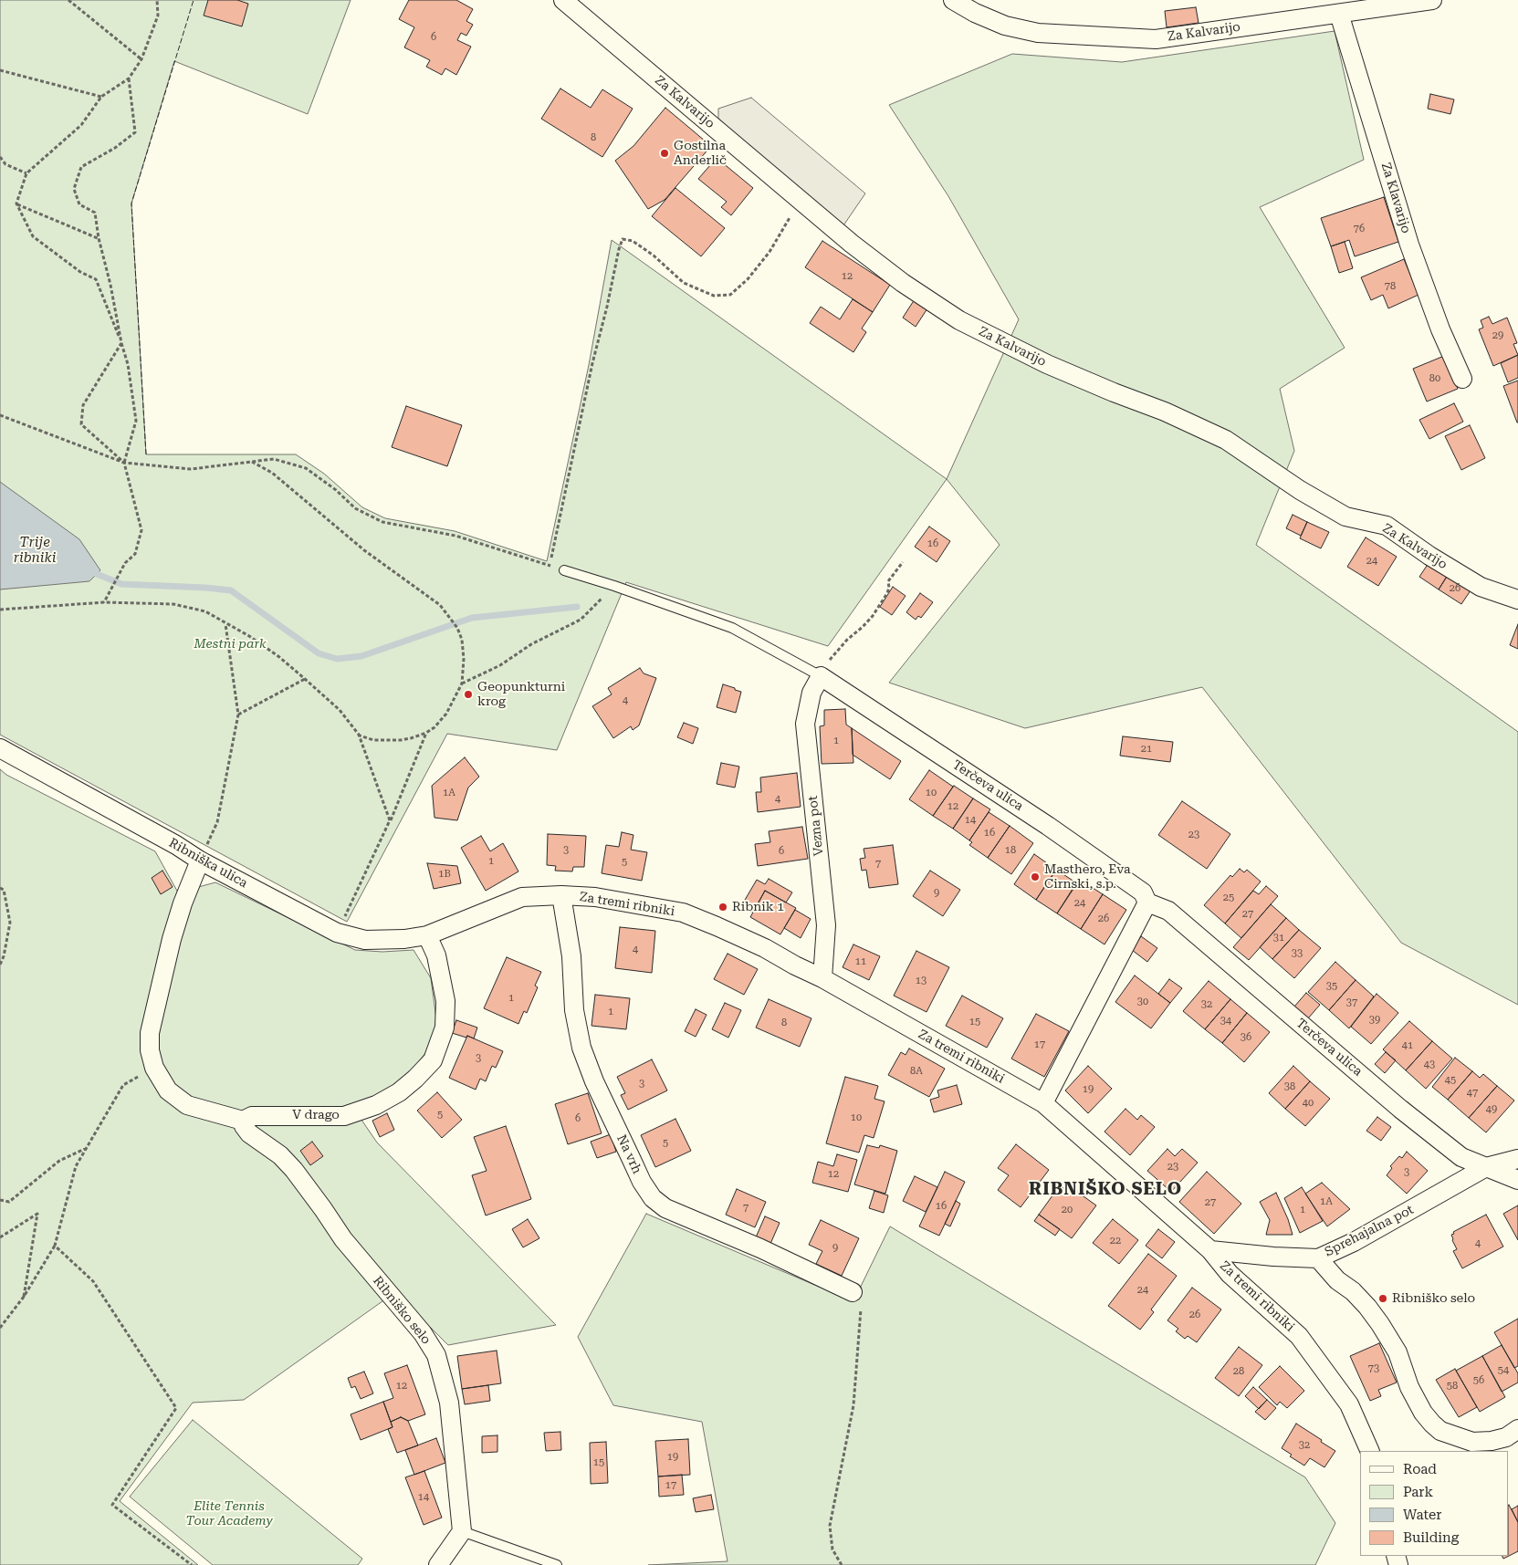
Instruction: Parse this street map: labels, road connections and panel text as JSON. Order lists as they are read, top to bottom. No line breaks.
{"streets":{"street":["Za Kalvarijo","Za Klavarijo","Terčeva ulica","Vezna pot","Ribniška ulica","Za tremi ribniki","V drago","Na vrh","Sprehajalna pot","Ribniško selo"]},"crossings":[["Za Kalvarijo","Za Klavarijo"],["Terčeva ulica","Vezna pot"],["Terčeva ulica","Sprehajalna pot"],["Vezna pot","Za tremi ribniki"],["Ribniška ulica","Za tremi ribniki"],["Ribniška ulica","V drago"],["Za tremi ribniki","V drago"],["Za tremi ribniki","Na vrh"],["Za tremi ribniki","Sprehajalna pot"],["V drago","Ribniško selo"]],"districts":["RIBNIŠKO SELO"],"water":["Trije ribniki"],"parks":["Mestni park","Elite Tennis Tour Academy"],"places":["Gostilna Anderlič","Geopunkturni krog","Masthero, Eva Cirnski, s.p.","Ribnik 1","Ribniško selo"],"house_numbers":["6","8","76","12","78","29","80","16","24","26","4","1","21","1A","10","4","12","14","16","23","3","18","6","1","5","7","1B","9","25","24","27","26","31","4","33","11","13","35","1","30","37","32","1","39","34","15","8","36","17","41","3","43","8A","45","3","38","19","47","40","49","5","10","6","5","23","3","12","1A","27","16","7","20","1","22","4","9","24","26","73","54","28","56","12","58","32","19","15","17","14"],"legend":["Road","Park","Water","Building"]}
